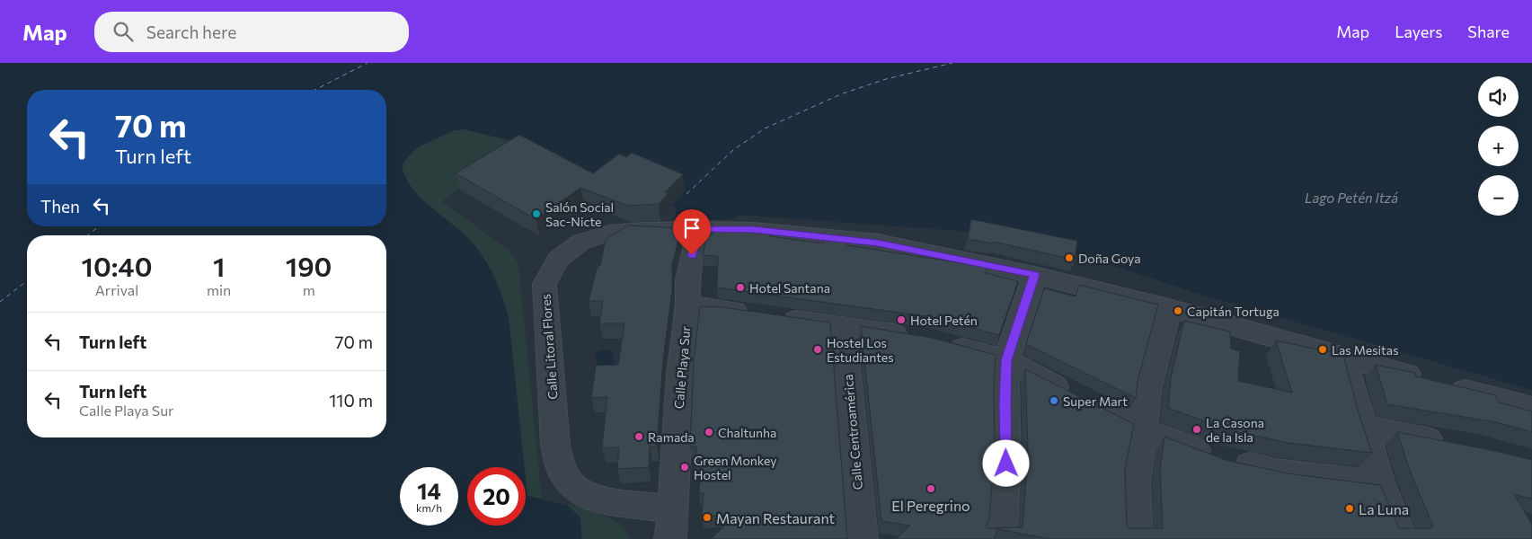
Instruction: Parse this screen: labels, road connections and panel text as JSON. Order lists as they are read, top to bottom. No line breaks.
{"streets":{"street":["Calle Litoral Flores","Calle Playa Sur","Calle Centroamérica"]},"crossings":[["Calle Litoral Flores","Calle Playa Sur"]],"water":["Lago Petén Itzá"],"places":["Salón Social Sac-Nicte","Doña Goya","Hotel Santana","Capitán Tortuga","Hotel Petén","Hostel Los Estudiantes","Las Mesitas","Super Mart","La Casona de la Isla","Chaltunha","Ramada","Green Monkey Hostel","El Peregrino","La Luna","Mayan Restaurant"],"page":{"header":"Map","search":"Search here","nav":["Map","Layers","Share"],"map_buttons":["+","−"],"turn":["70 m","Turn left"],"then":"Then","eta":["10:40","Arrival","1","min","190","m"],"list":[{"name":"Turn left","value":"70 m"},{"name":"Turn left","note":"Calle Playa Sur","value":"110 m"}],"speed":"14 km/h","limit":"20"}}
